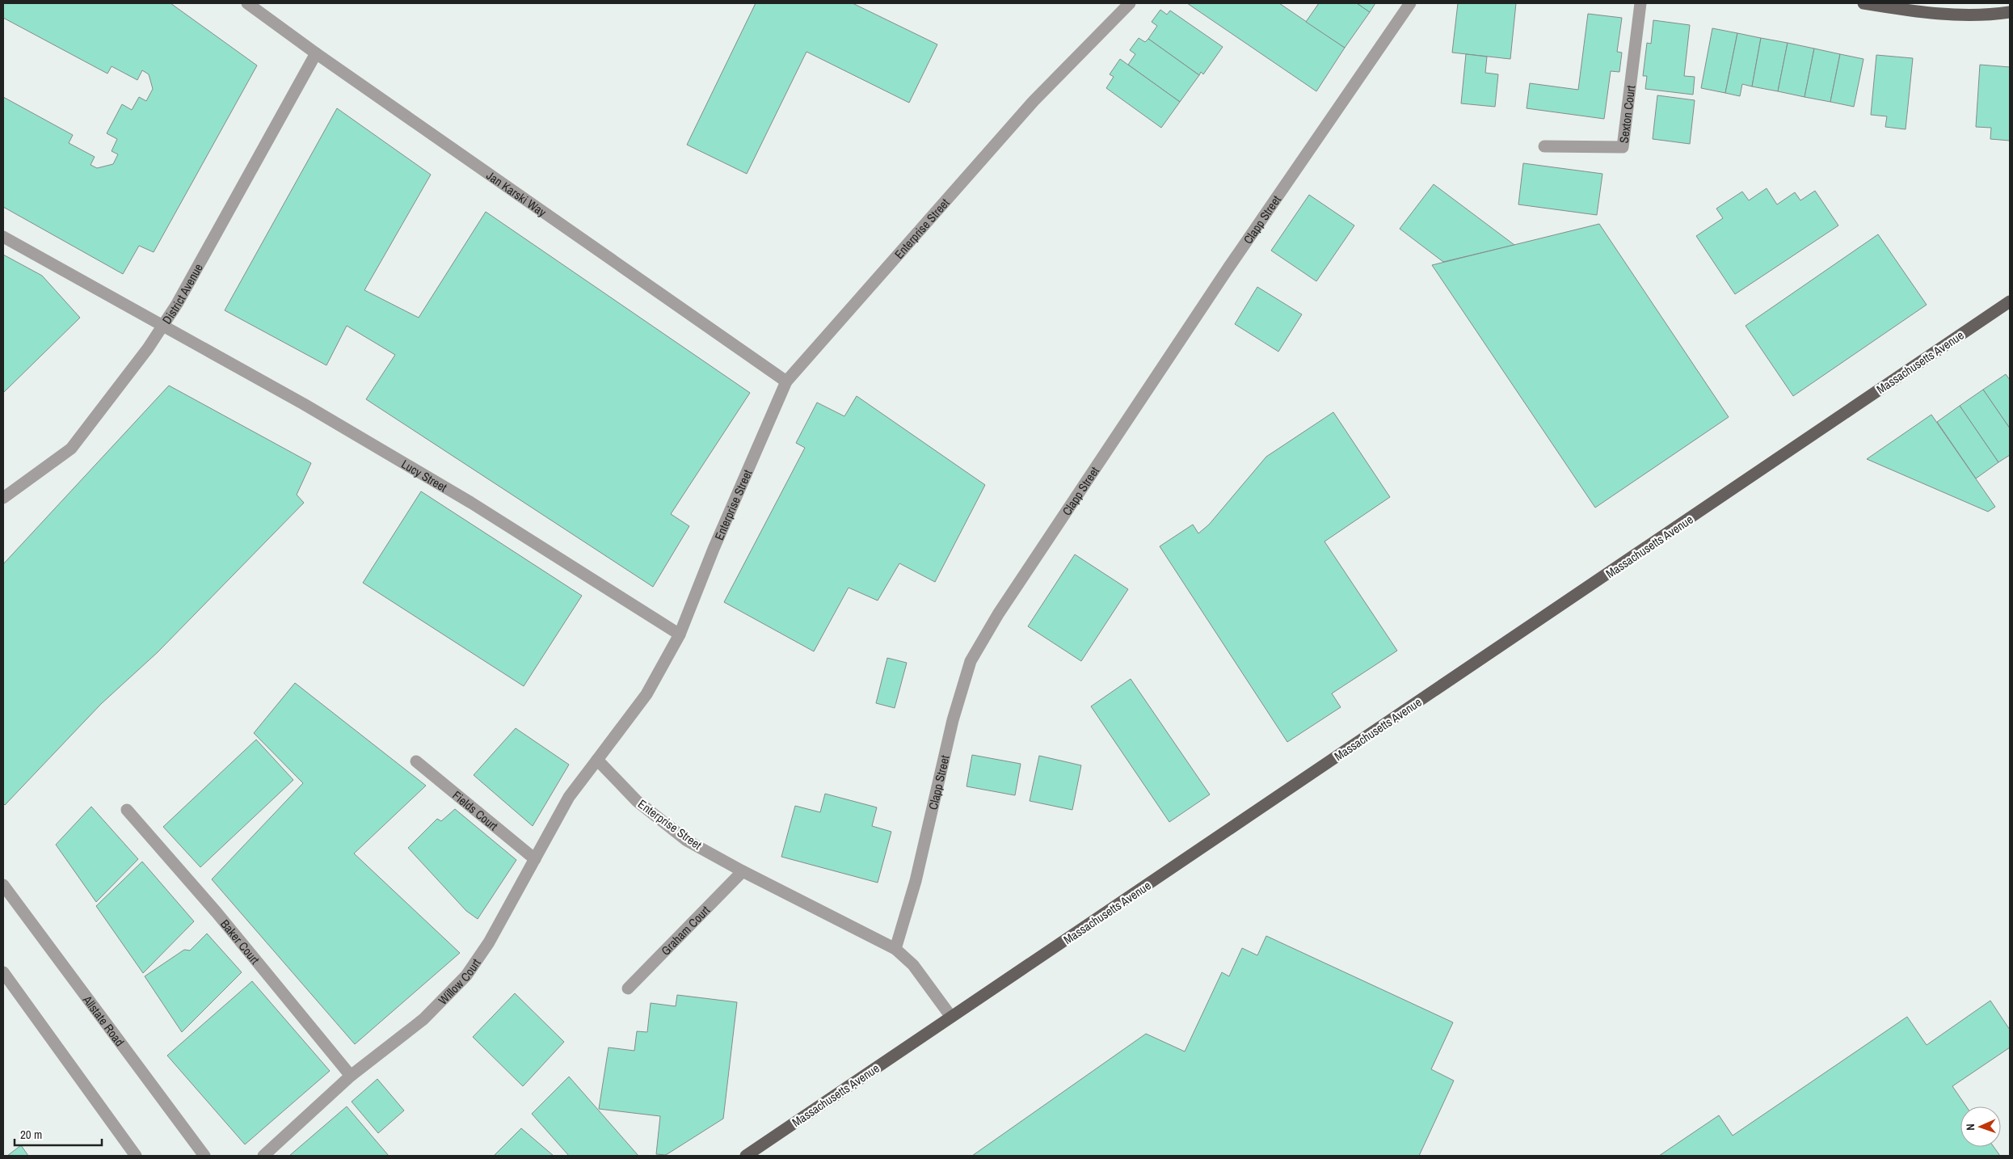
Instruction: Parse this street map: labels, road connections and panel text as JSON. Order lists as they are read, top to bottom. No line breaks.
{"streets":{"main road":["Massachusetts Avenue"],"street":["Sexton Court","Jan Karski Way","Clapp Street","Enterprise Street","District Avenue","Lucy Street","Fields Court","Graham Court","Baker Court","Willow Court","Allstate Road"]},"crossings":[["Jan Karski Way","Enterprise Street"],["Jan Karski Way","District Avenue"],["Clapp Street","Enterprise Street"],["Enterprise Street","Lucy Street"],["Enterprise Street","Graham Court"],["Enterprise Street","Willow Court"],["District Avenue","Lucy Street"],["Fields Court","Willow Court"],["Baker Court","Willow Court"]],"scale_bar":"20 m","north":"left"}
